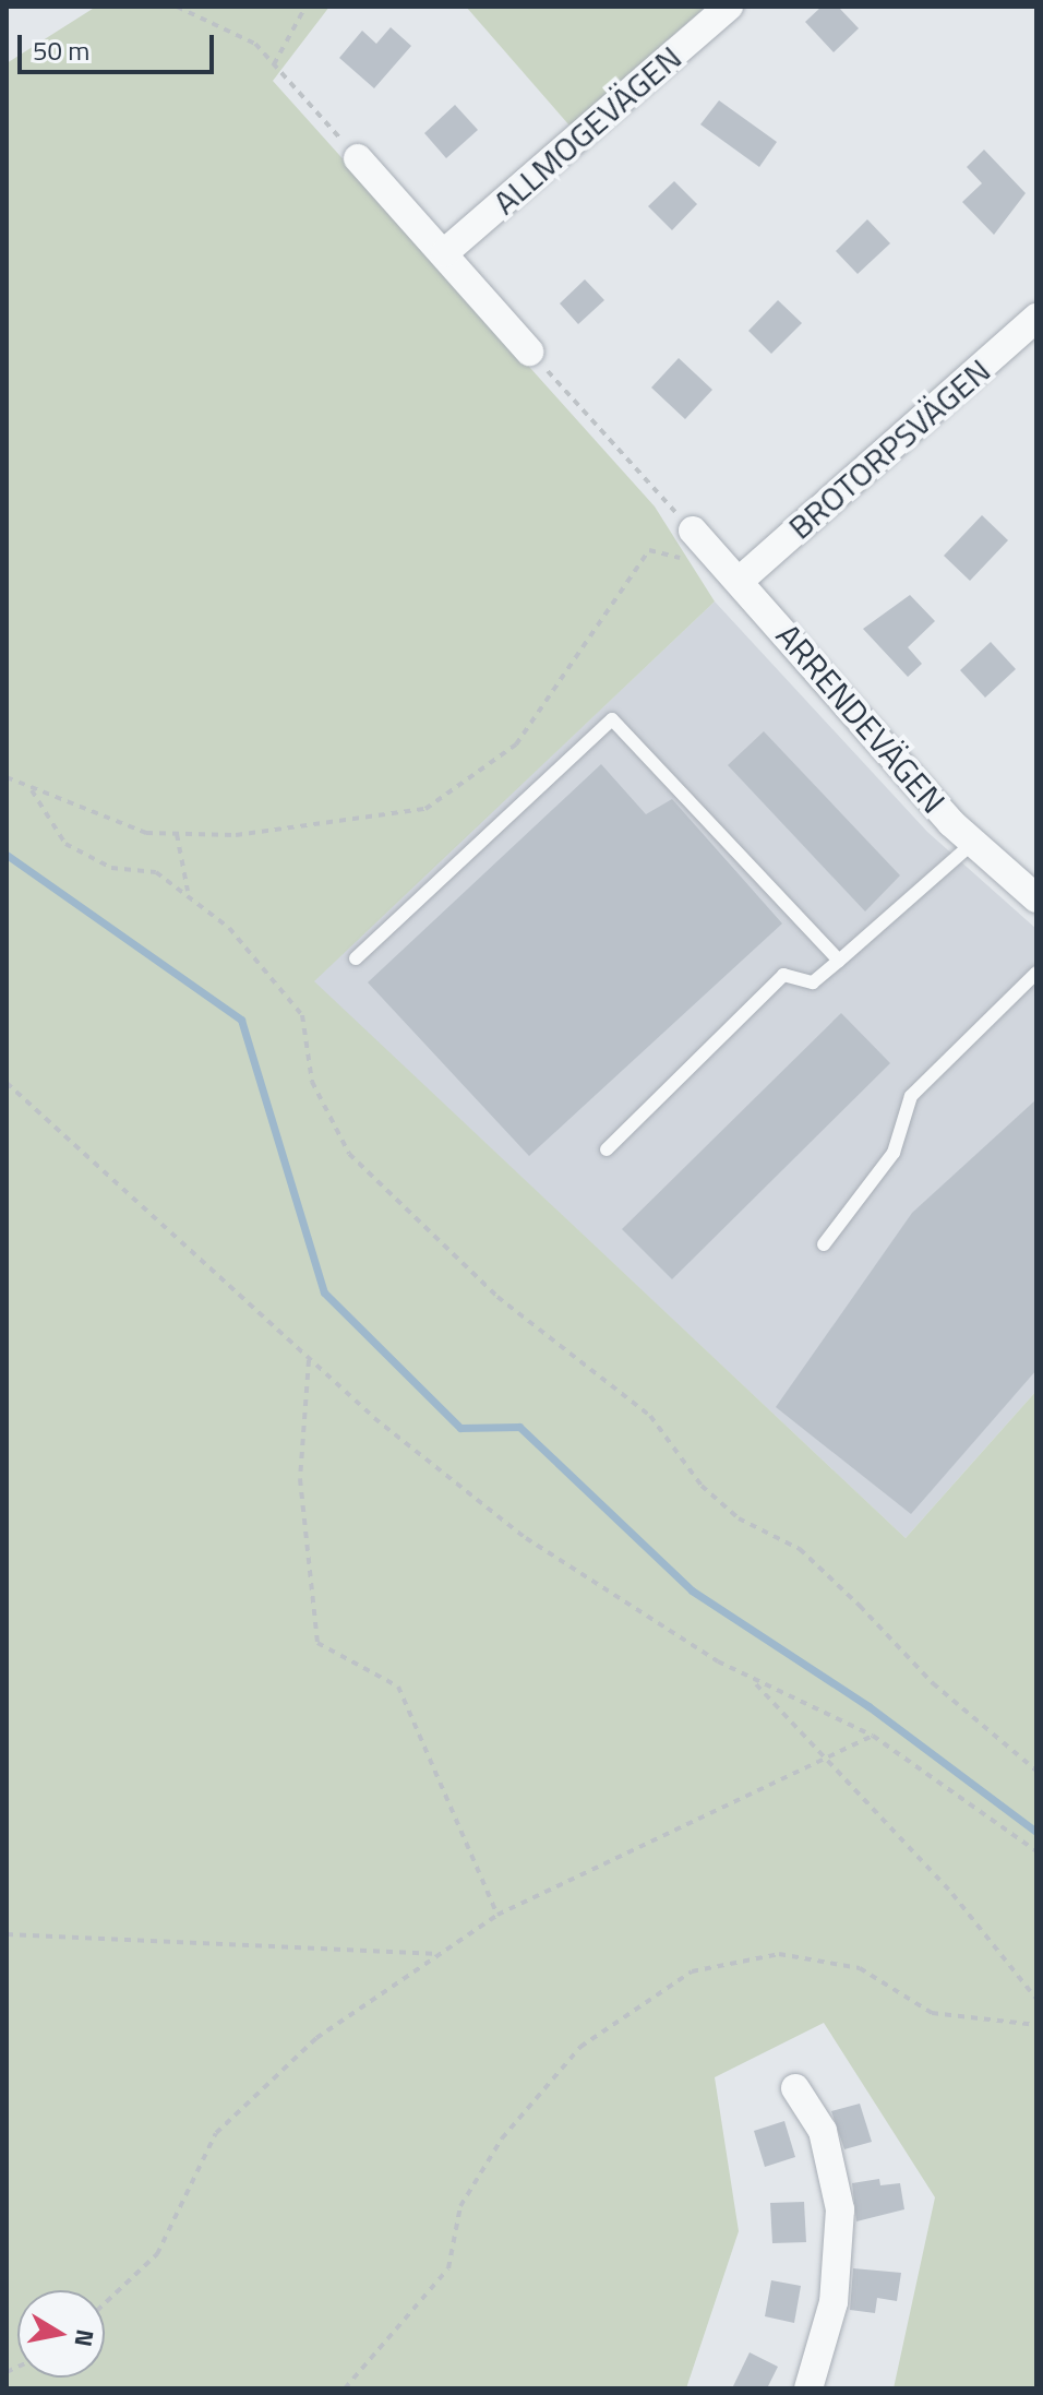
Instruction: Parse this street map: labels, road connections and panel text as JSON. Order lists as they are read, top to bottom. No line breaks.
{"streets":{"street":["ALLMOGEVÄGEN","BROTORPSVÄGEN","ARRENDEVÄGEN"]},"crossings":[["BROTORPSVÄGEN","ARRENDEVÄGEN"]],"scale_bar":"50 m","north":"right"}
